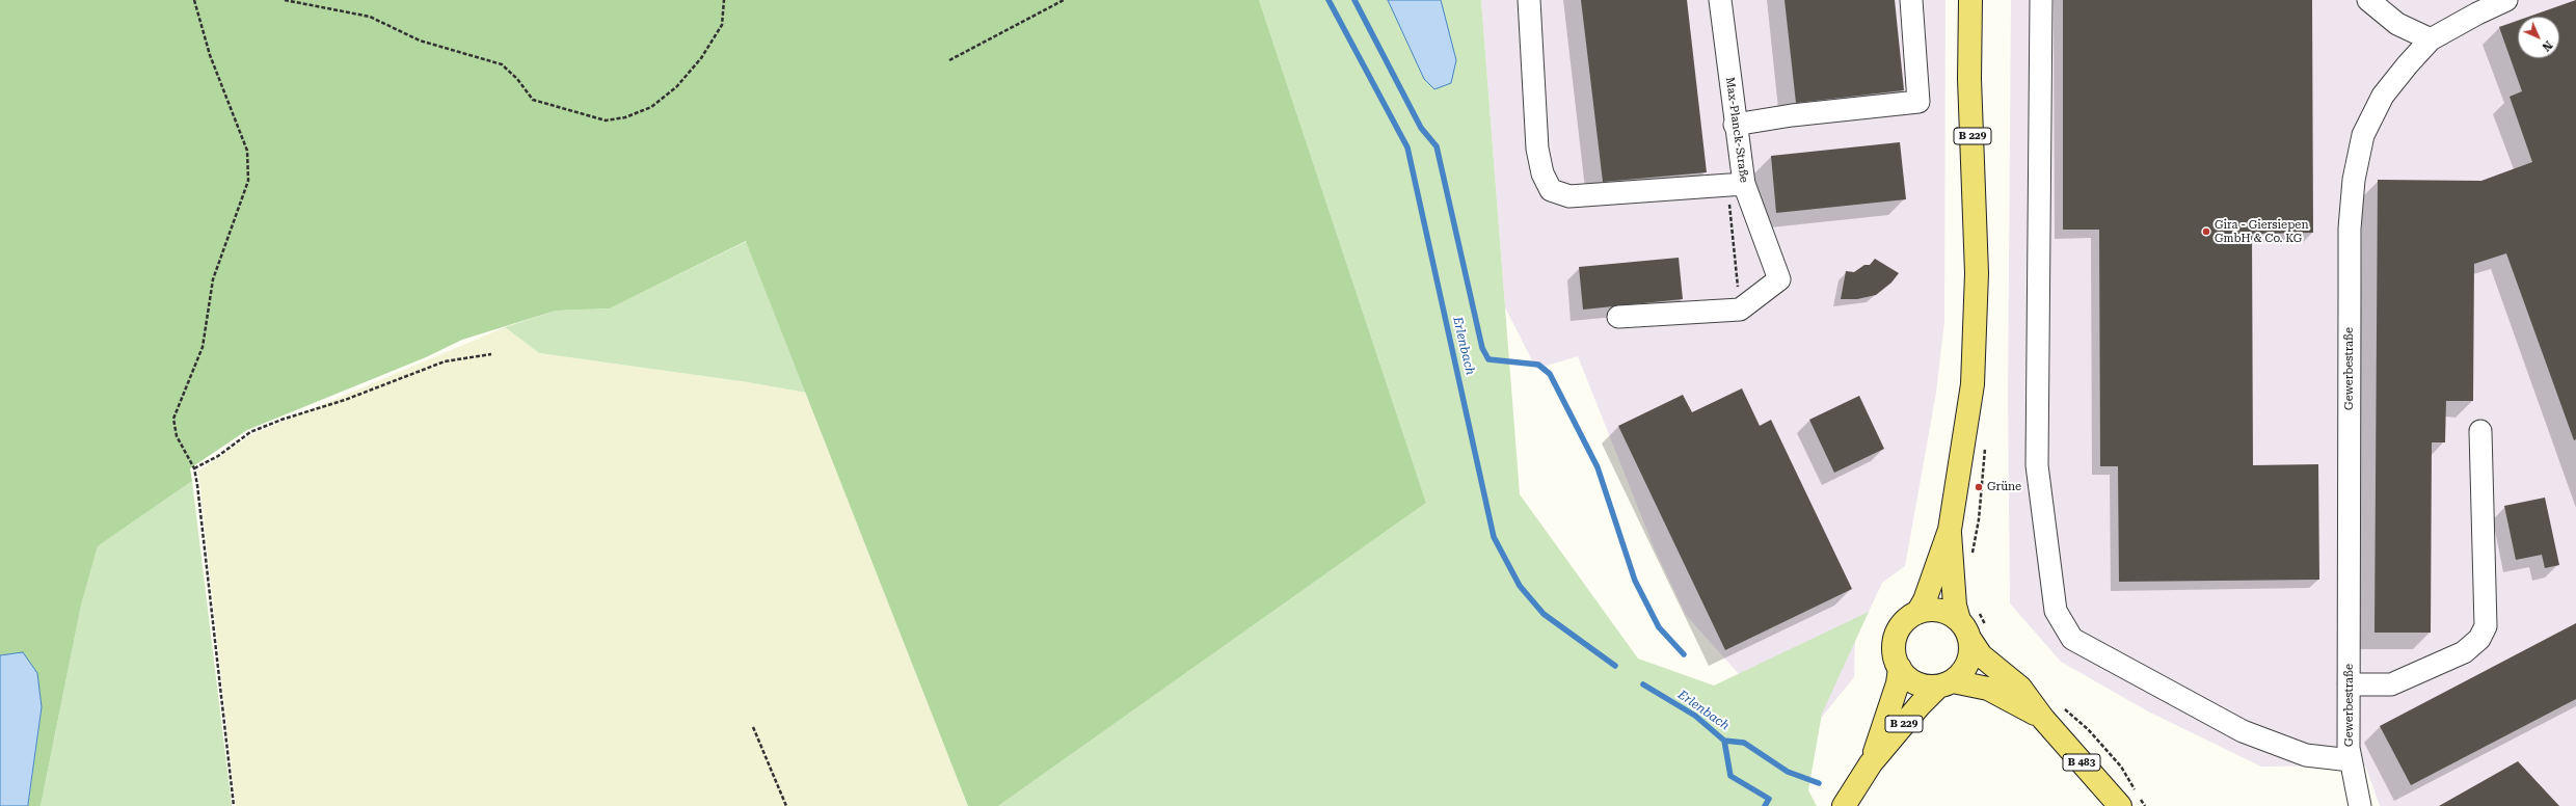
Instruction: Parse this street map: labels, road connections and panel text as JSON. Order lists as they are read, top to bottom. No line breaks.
{"streets":{"main road":["B 229","B 483"],"street":["Max-Planck-Straße","Gewerbestraße"]},"crossings":[["B 229","B 483"]],"water":["Erlenbach"],"places":["Gira - Giersiepen GmbH & Co. KG","Grüne"],"north":"bottom right"}
